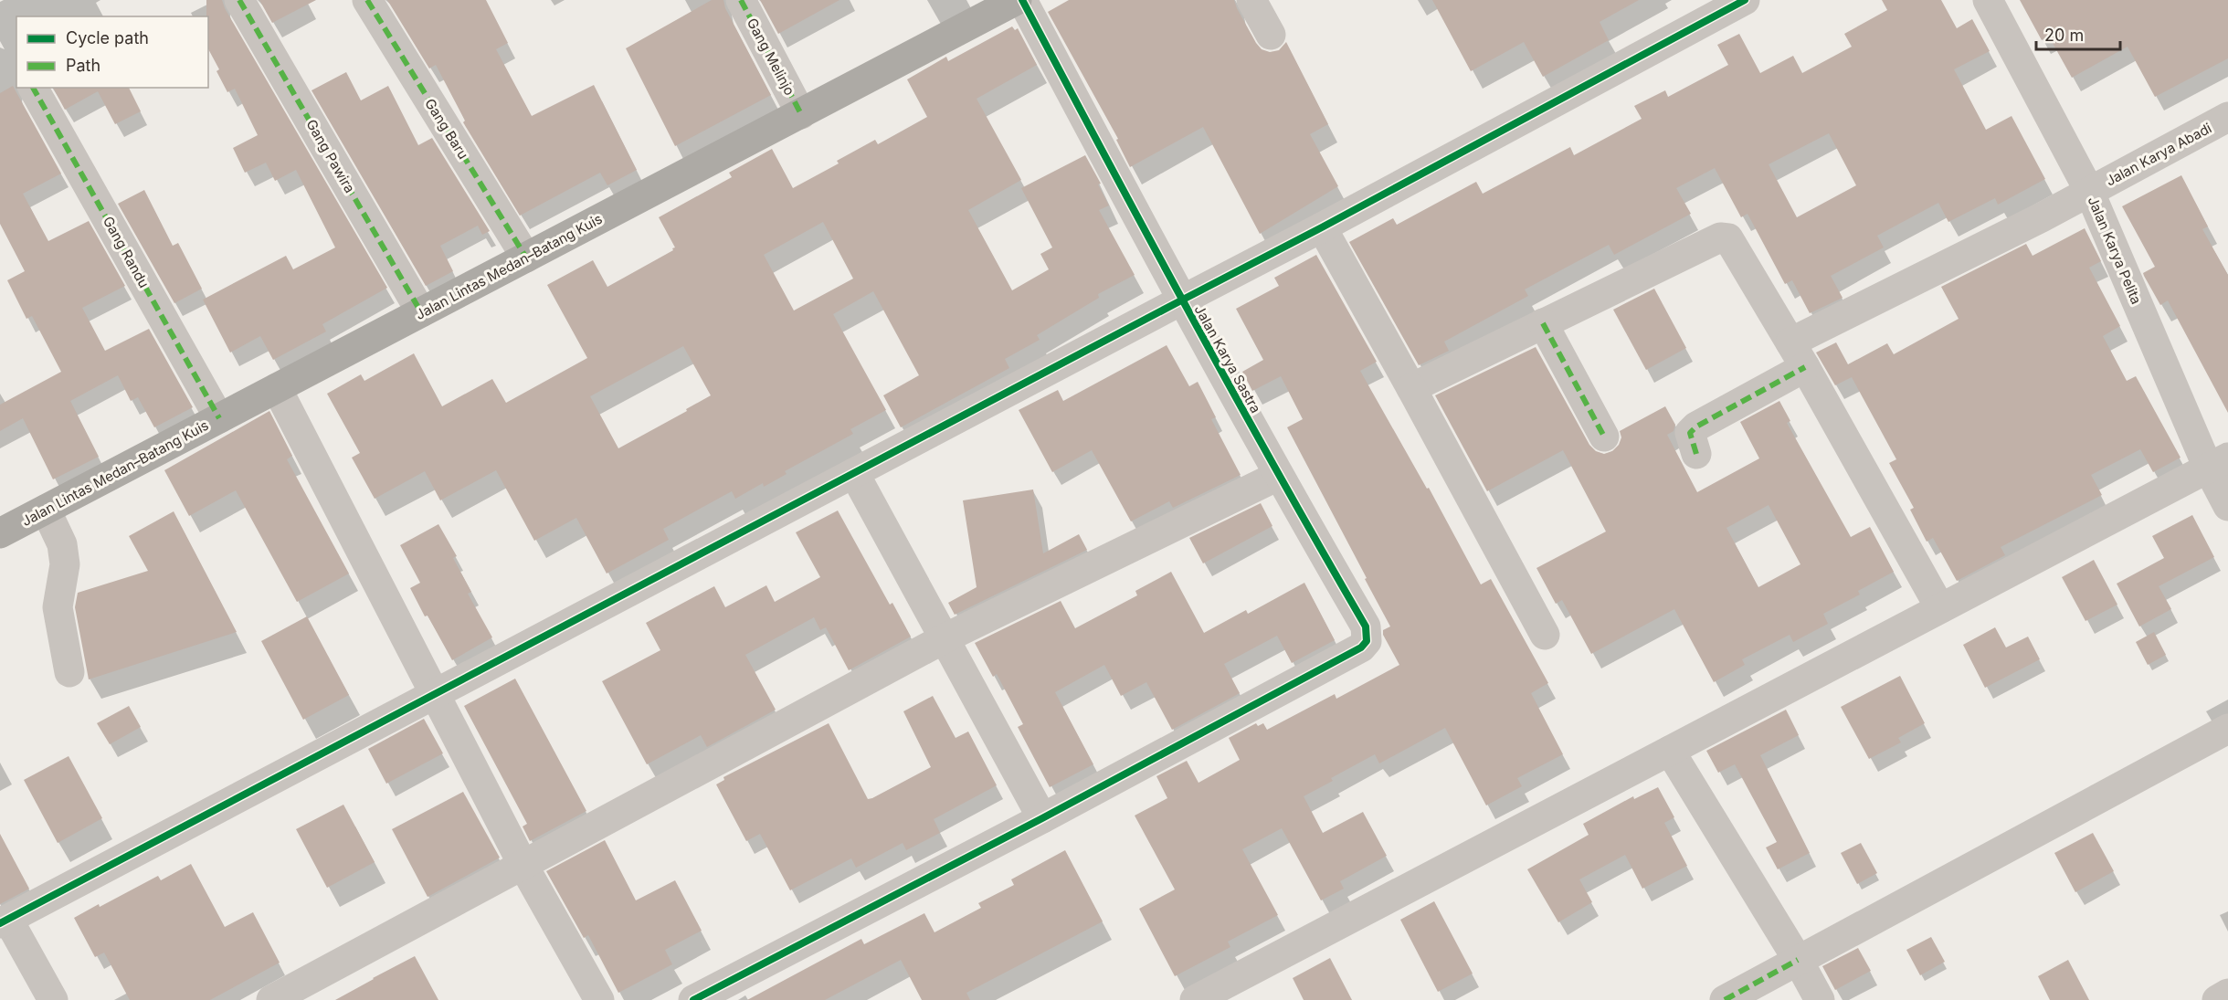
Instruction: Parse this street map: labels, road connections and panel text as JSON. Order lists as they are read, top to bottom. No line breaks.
{"streets":{"highway":["Jalan Lintas Medan–Batang Kuis"],"street":["Gang Melinjo","Gang Baru","Jalan Karya Abadi","Gang Pawira","Jalan Karya Pelita","Gang Randu","Jalan Karya Sastra"]},"crossings":[["Gang Melinjo","Jalan Lintas Medan–Batang Kuis"],["Gang Baru","Jalan Lintas Medan–Batang Kuis"],["Jalan Karya Abadi","Jalan Karya Pelita"],["Gang Pawira","Jalan Lintas Medan–Batang Kuis"],["Gang Randu","Jalan Lintas Medan–Batang Kuis"],["Jalan Lintas Medan–Batang Kuis","Jalan Karya Sastra"]],"legend":["Cycle path","Path"],"scale_bar":"20 m"}
